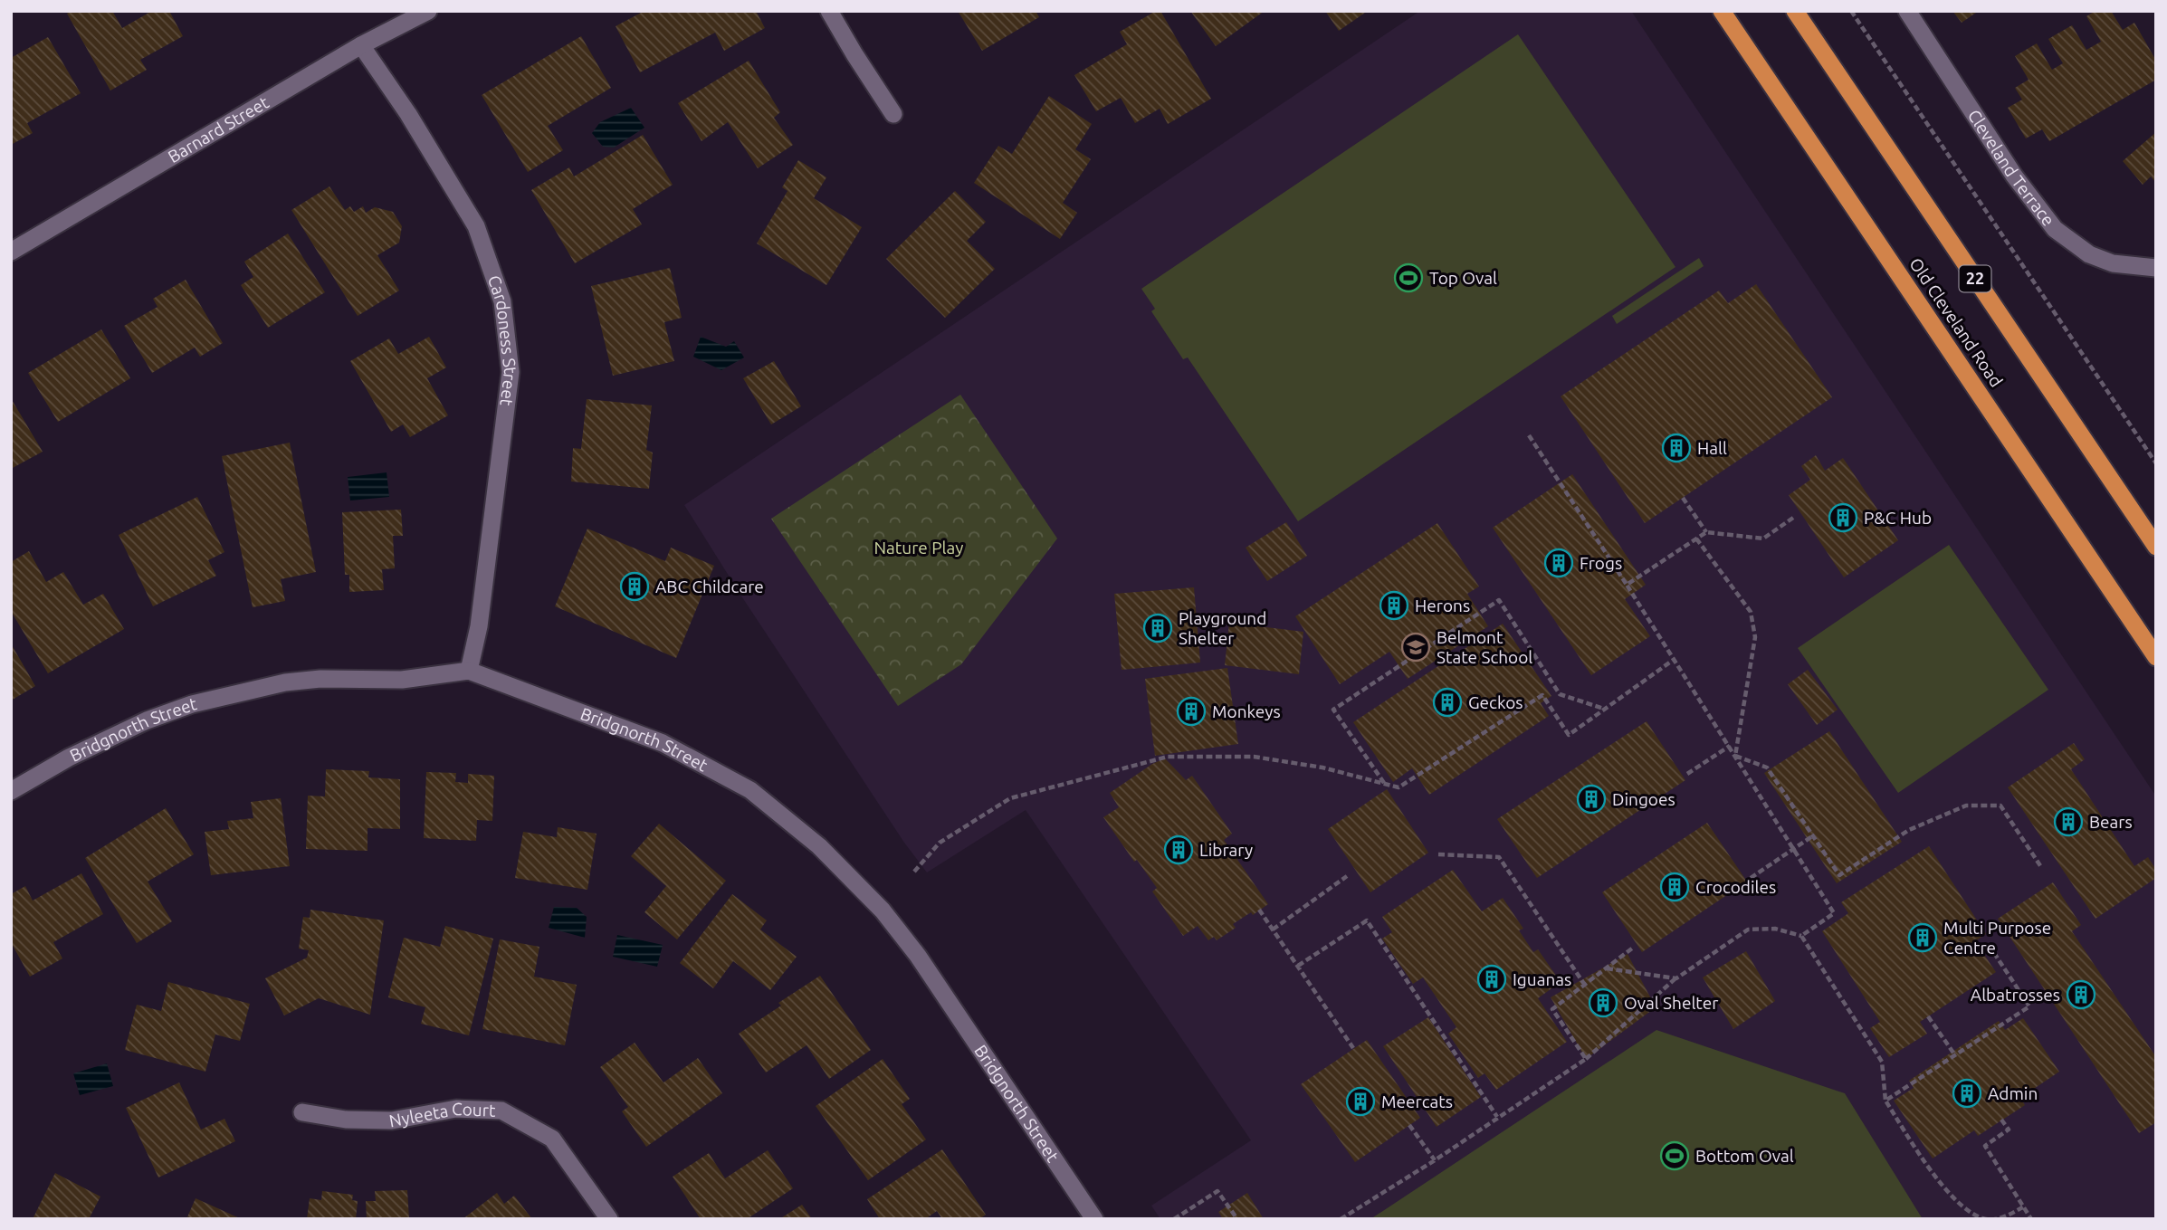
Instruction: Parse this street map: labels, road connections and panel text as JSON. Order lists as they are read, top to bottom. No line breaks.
{"streets":{"highway":["22","Old Cleveland Road"],"street":["Barnard Street","Cleveland Terrace","Cardoness Street","Bridgnorth Street","Nyleeta Court"]},"crossings":[["Barnard Street","Cardoness Street"],["Cardoness Street","Bridgnorth Street"]],"parks":["Nature Play"],"places":{"sports":["Top Oval","Bottom Oval"],"building":["Hall","P&C Hub","Frogs","ABC Childcare","Herons","Playground Shelter","Geckos","Monkeys","Dingoes","Bears","Library","Crocodiles","Multi Purpose Centre","Iguanas","Albatrosses","Oval Shelter","Admin","Meercats"],"school or university":["Belmont State School"]}}
